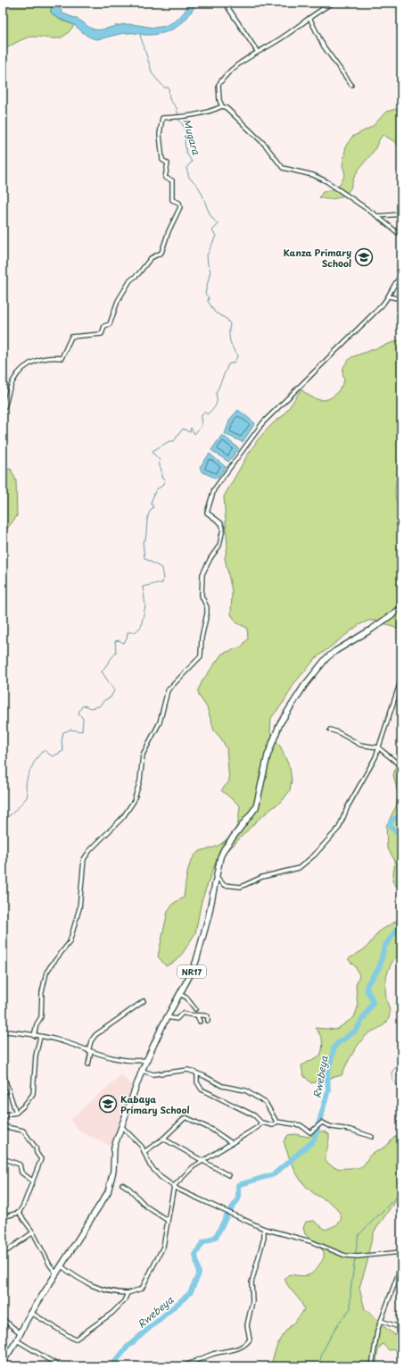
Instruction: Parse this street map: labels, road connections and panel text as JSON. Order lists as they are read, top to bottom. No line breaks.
{"streets":{"main road":["NR17"]},"water":["Mugara","Rwebeya"],"places":{"school or university":["Kanza Primary School","Kabaya Primary School"]}}
